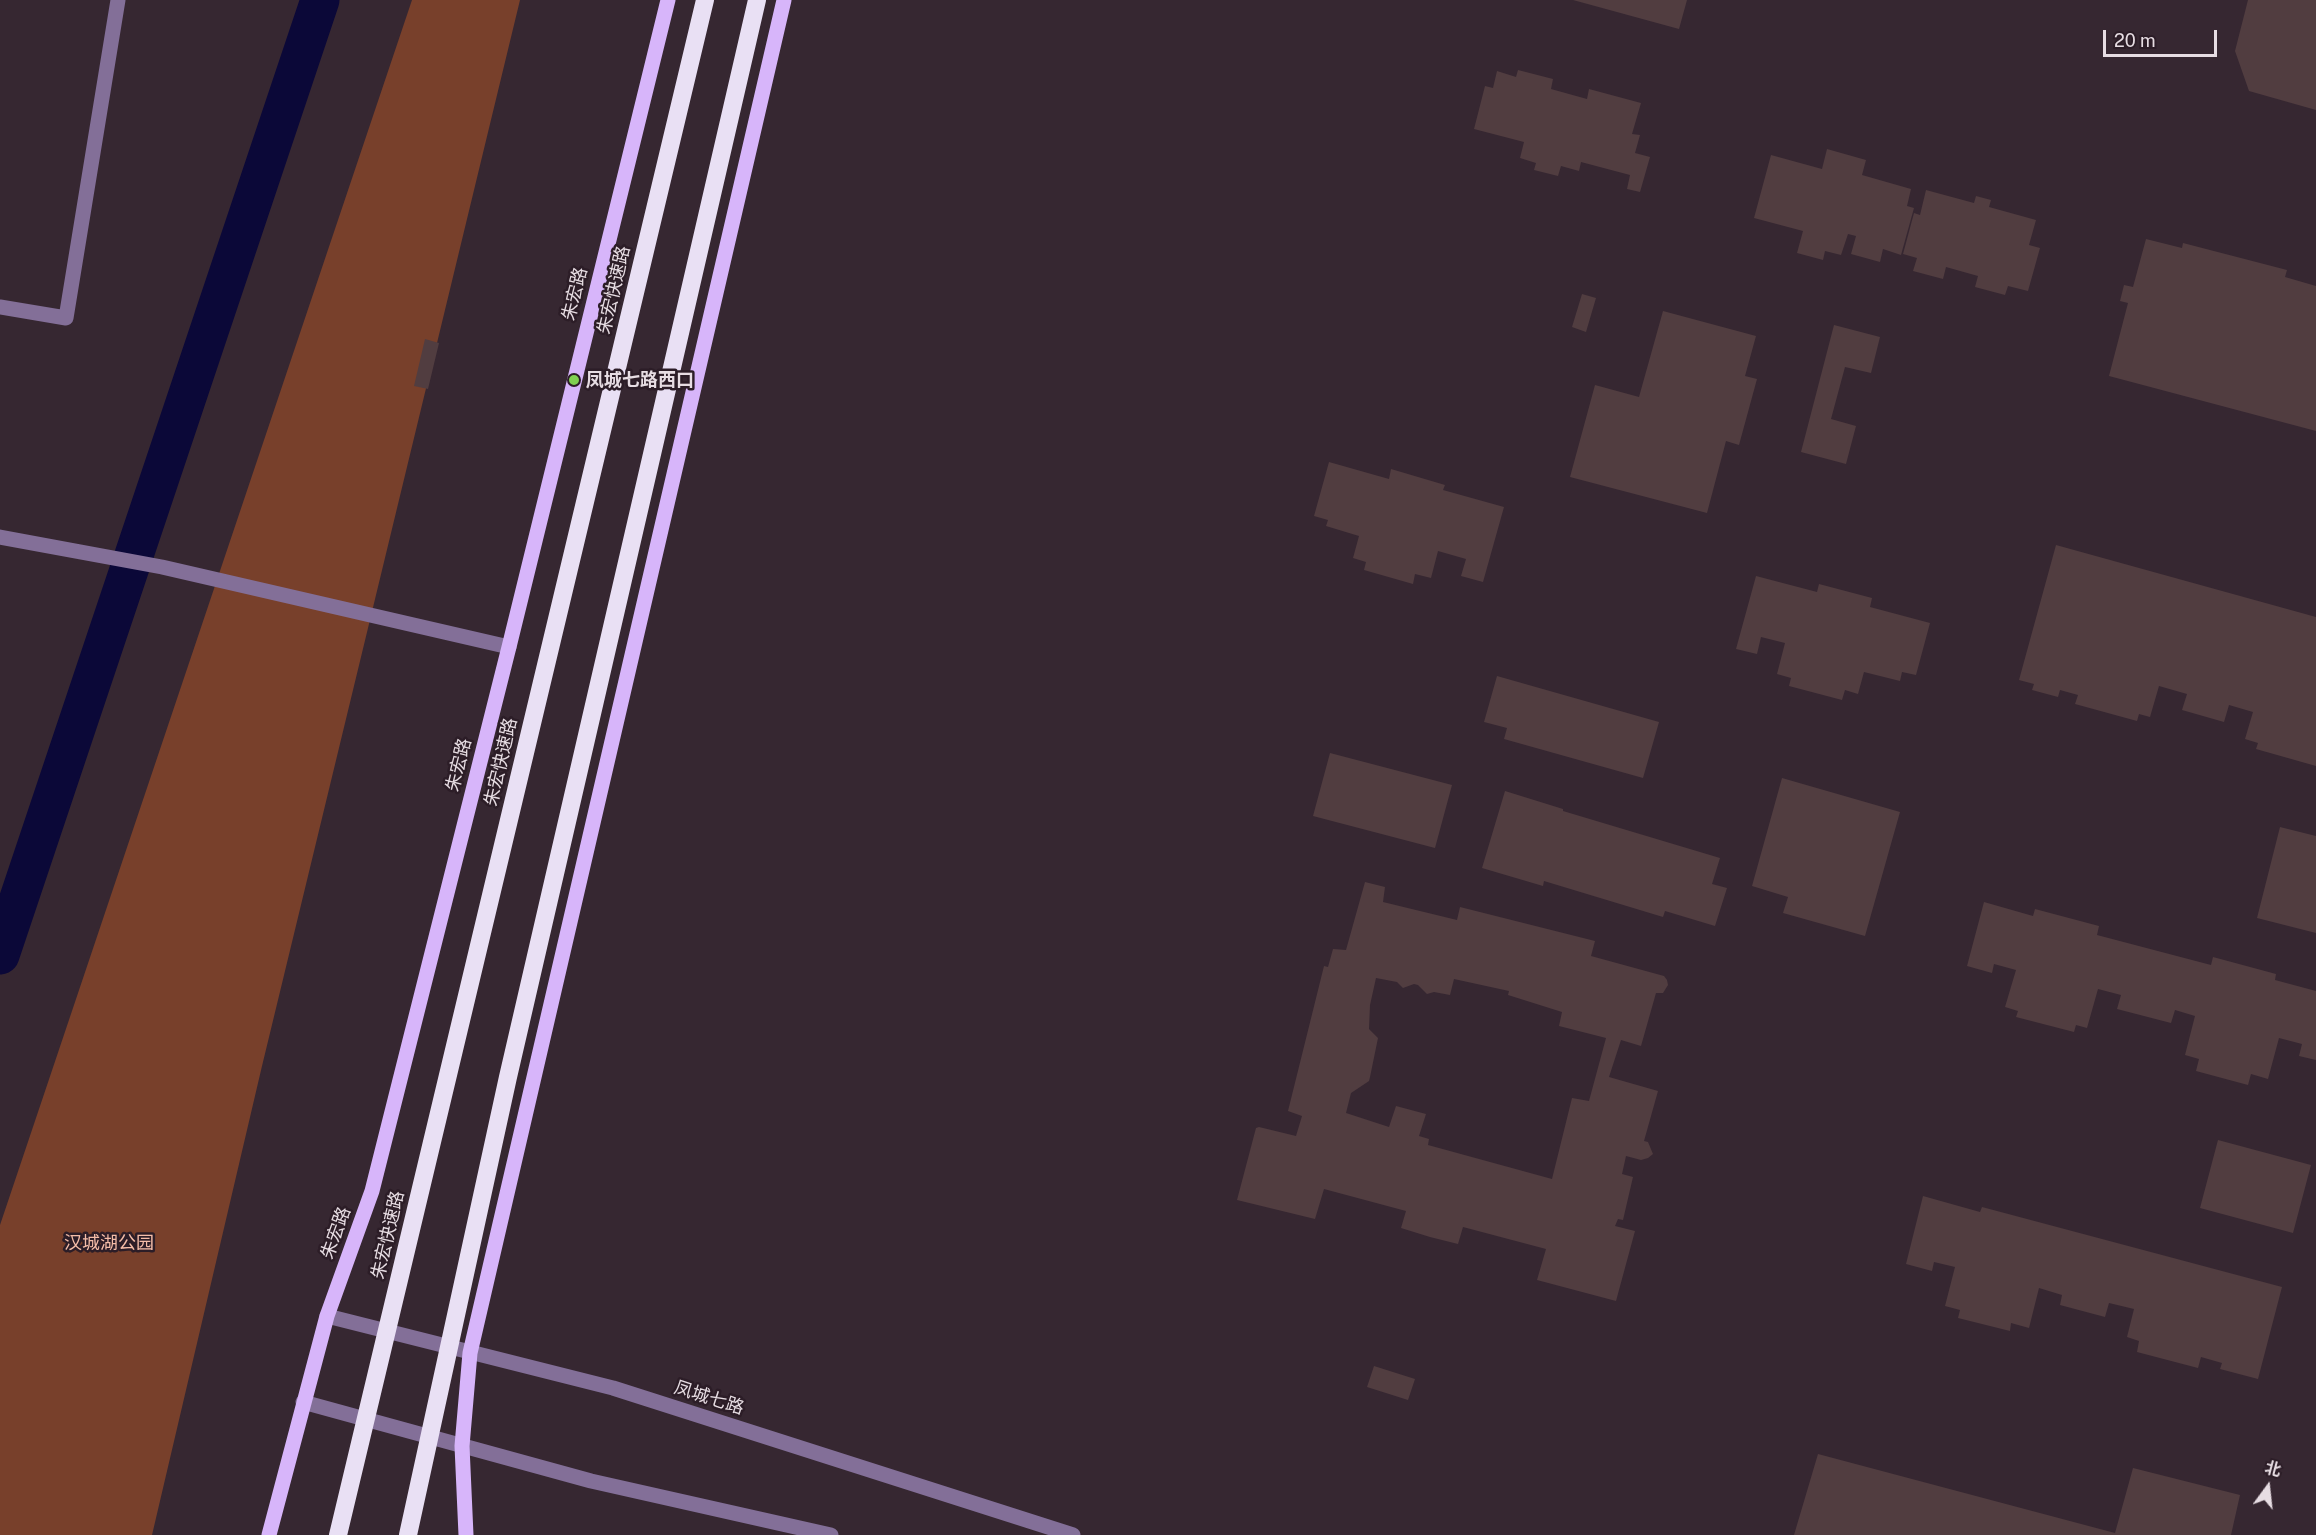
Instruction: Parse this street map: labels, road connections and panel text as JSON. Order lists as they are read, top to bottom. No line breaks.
{"streets":{"highway":["朱宏快速路"],"main road":["朱宏路"],"street":["凤城七路"]},"crossings":[["朱宏路","凤城七路"]],"parks":["汉城湖公园"],"places":["凤城七路西口"],"scale_bar":"20 m","north":"top"}
